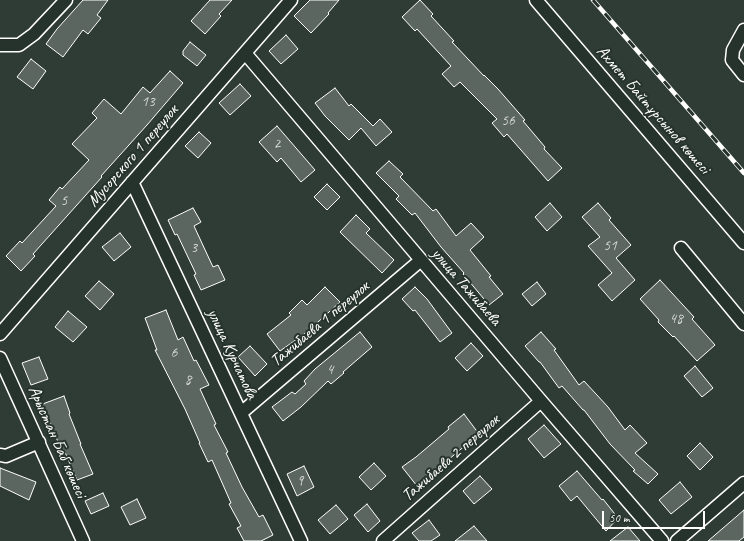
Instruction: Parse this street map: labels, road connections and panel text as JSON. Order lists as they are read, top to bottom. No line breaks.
{"streets":{"street":["Ахмет Байтұрсынов көшесі","Мусорского 1 переулок","улица Тажибаева","Тажибаева 1 переулок","улица Курчатова","Арыстан Баб көшесі","Тажибаева 2 переулок"]},"crossings":[["Мусорского 1 переулок","улица Тажибаева"],["Мусорского 1 переулок","улица Курчатова"],["улица Тажибаева","Тажибаева 1 переулок"],["улица Тажибаева","Тажибаева 2 переулок"],["Тажибаева 1 переулок","улица Курчатова"]],"house_numbers":["13","56","2","5","51","3","48","6","4","8","9"],"scale_bar":"50 m"}
